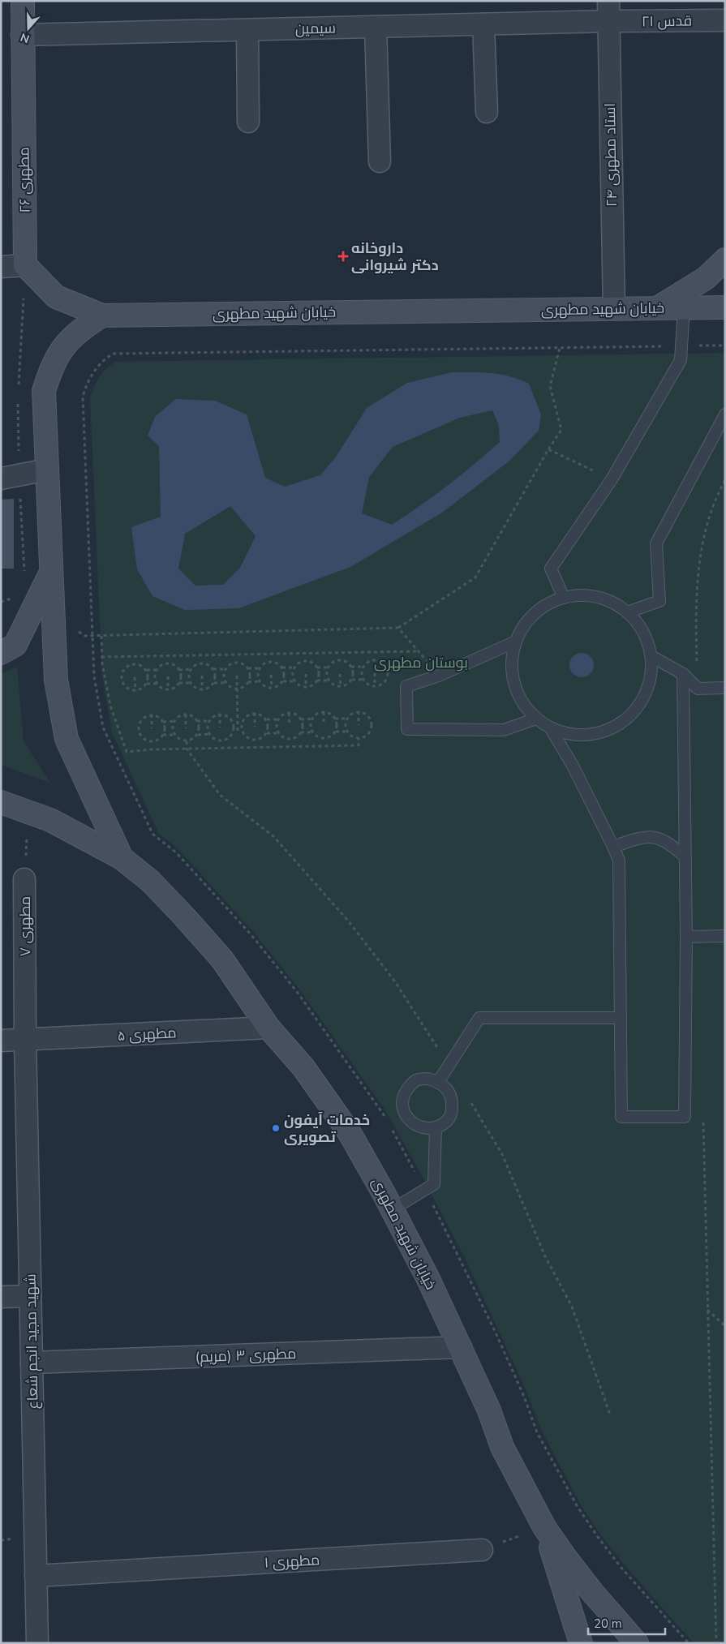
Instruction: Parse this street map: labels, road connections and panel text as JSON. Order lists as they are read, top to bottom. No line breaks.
{"streets":{"main road":["مطهری ۲۶","خیابان شهید مطهری"],"street":["قدس ۲۱","سیمین","استاد مطهری ۲۴","مطهری ۷","مطهری ۵","شهید مجید انجم شعاع","مطهری ۳ (مریم)","مطهری ۱"]},"crossings":[["قدس ۲۱","سیمین"],["قدس ۲۱","استاد مطهری ۲۴"],["سیمین","استاد مطهری ۲۴"],["سیمین","مطهری ۲۶"],["استاد مطهری ۲۴","خیابان شهید مطهری"],["خیابان شهید مطهری","مطهری ۷"],["خیابان شهید مطهری","مطهری ۵"],["خیابان شهید مطهری","مطهری ۳ (مریم)"],["مطهری ۷","مطهری ۵"],["مطهری ۷","شهید مجید انجم شعاع"],["مطهری ۵","شهید مجید انجم شعاع"],["شهید مجید انجم شعاع","مطهری ۳ (مریم)"],["شهید مجید انجم شعاع","مطهری ۱"]],"parks":["بوستان مطهری"],"places":{"health":["داروخانه دکتر شیروانی"],"other":["خدمات آیفون تصویری"]},"scale_bar":"20 m","north":"bottom"}
